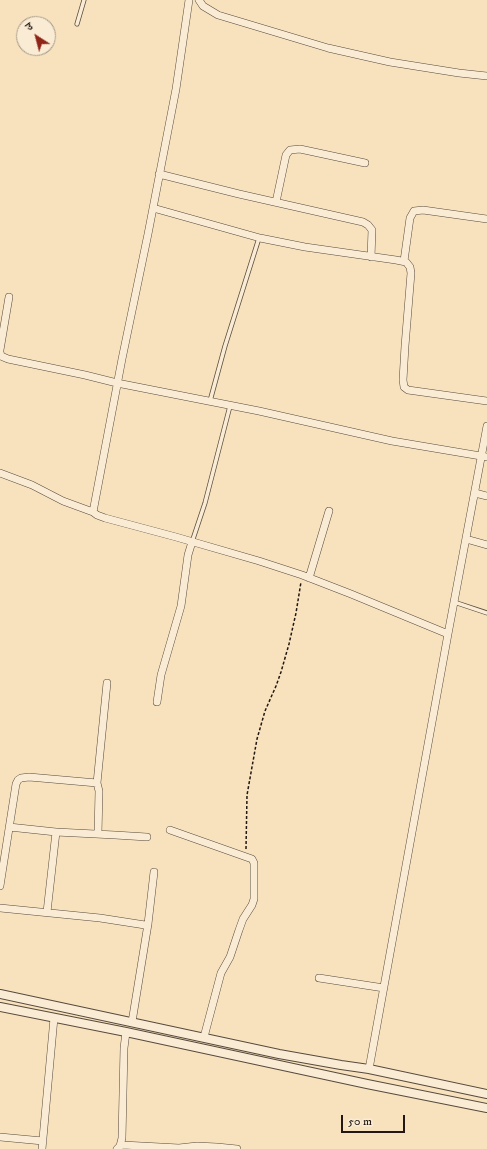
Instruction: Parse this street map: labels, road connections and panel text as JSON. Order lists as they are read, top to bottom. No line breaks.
{"scale_bar":"50 m","north":"top left"}
